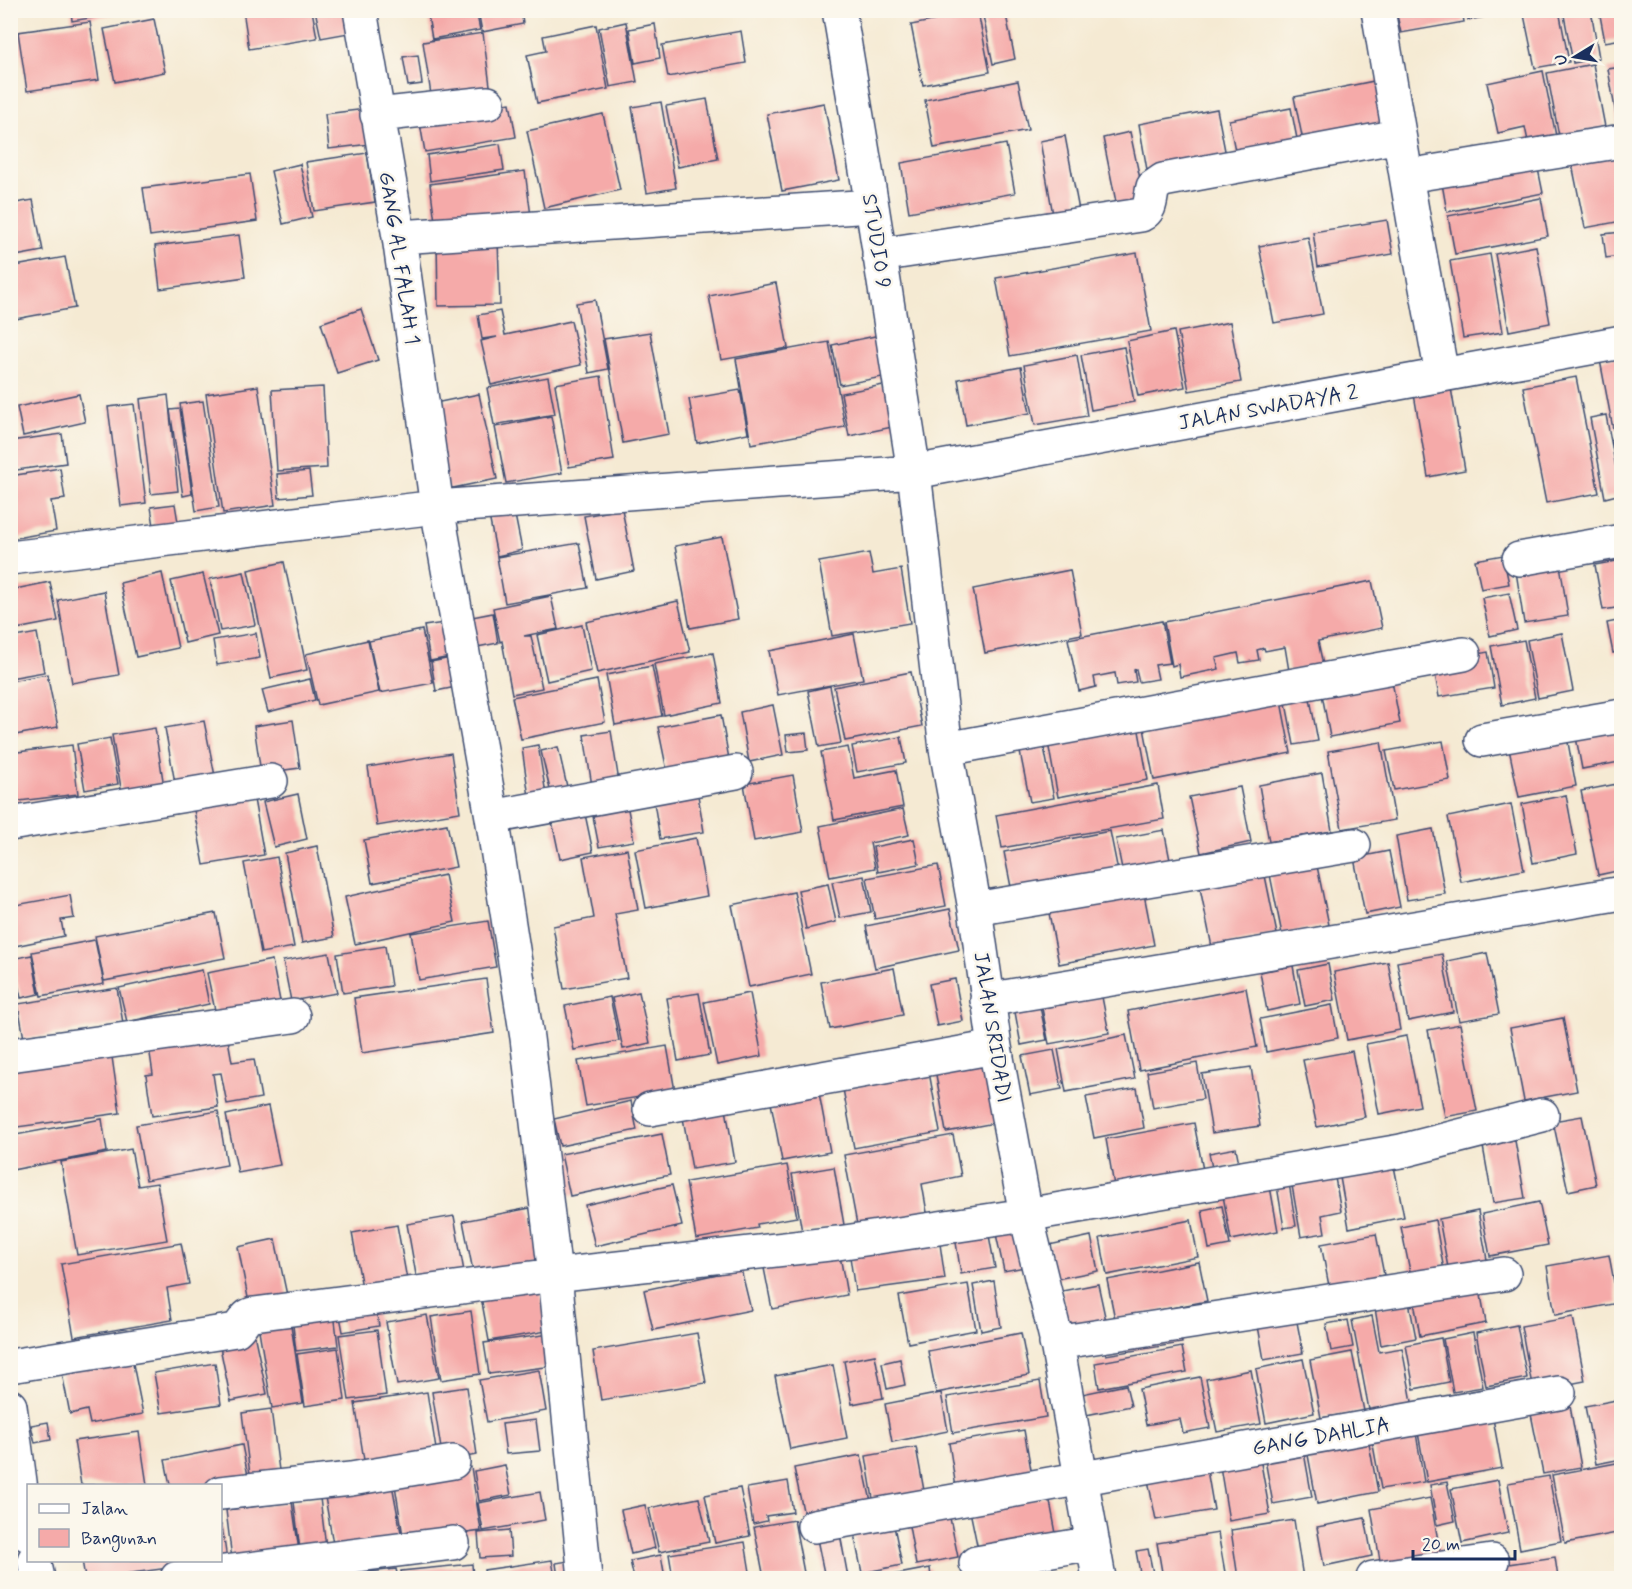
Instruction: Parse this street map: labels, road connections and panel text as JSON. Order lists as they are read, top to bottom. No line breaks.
{"streets":{"street":["STUDIO 9","GANG AL FALAH 1","JALAN SWADAYA 2","JALAN SRIDADI","GANG DAHLIA"]},"crossings":[["STUDIO 9","JALAN SWADAYA 2"],["STUDIO 9","JALAN SRIDADI"],["GANG AL FALAH 1","JALAN SWADAYA 2"],["JALAN SWADAYA 2","JALAN SRIDADI"],["JALAN SRIDADI","GANG DAHLIA"]],"legend":["Jalan","Bangunan"],"scale_bar":"20 m","north":"left"}
